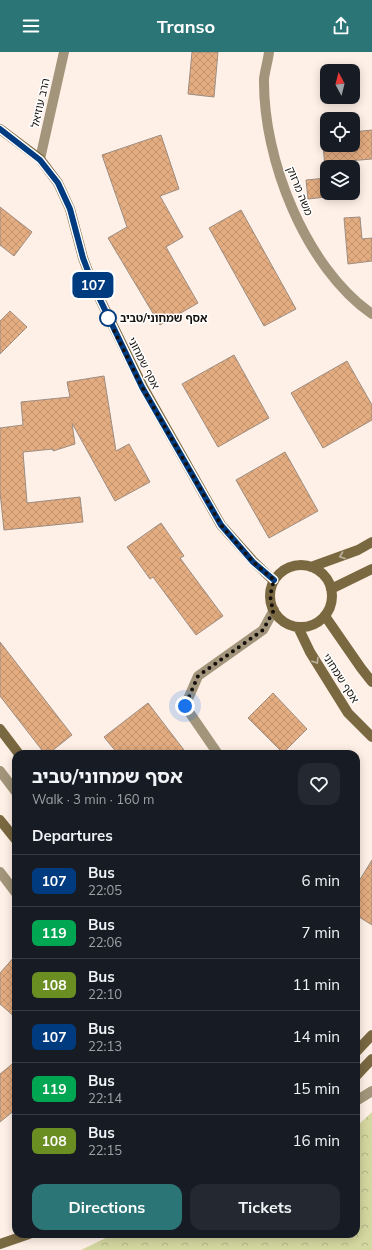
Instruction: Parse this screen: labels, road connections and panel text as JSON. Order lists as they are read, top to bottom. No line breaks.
{"streets":{"street":["הרב עוזיאל","משה מרזוק","אסף שמחוני"]},"crossings":[["הרב עוזיאל","אסף שמחוני"]],"places":["אסף שמחוני/טביב"],"lines":["bus line 107"],"north":"top","page":{"header":"Transo","on_map":"107","heading":[["אסף שמחוני/טביב","Walk · 3 min · 160 m"],"Departures"],"list":[{"mark":"107","name":"Bus","note":"22:05","value":"6 min"},{"mark":"119","name":"Bus","note":"22:06","value":"7 min"},{"mark":"108","name":"Bus","note":"22:10","value":"11 min"},{"mark":"107","name":"Bus","note":"22:13","value":"14 min"},{"mark":"119","name":"Bus","note":"22:14","value":"15 min"},{"mark":"108","name":"Bus","note":"22:15","value":"16 min"}],"buttons":["Directions","Tickets"]}}
